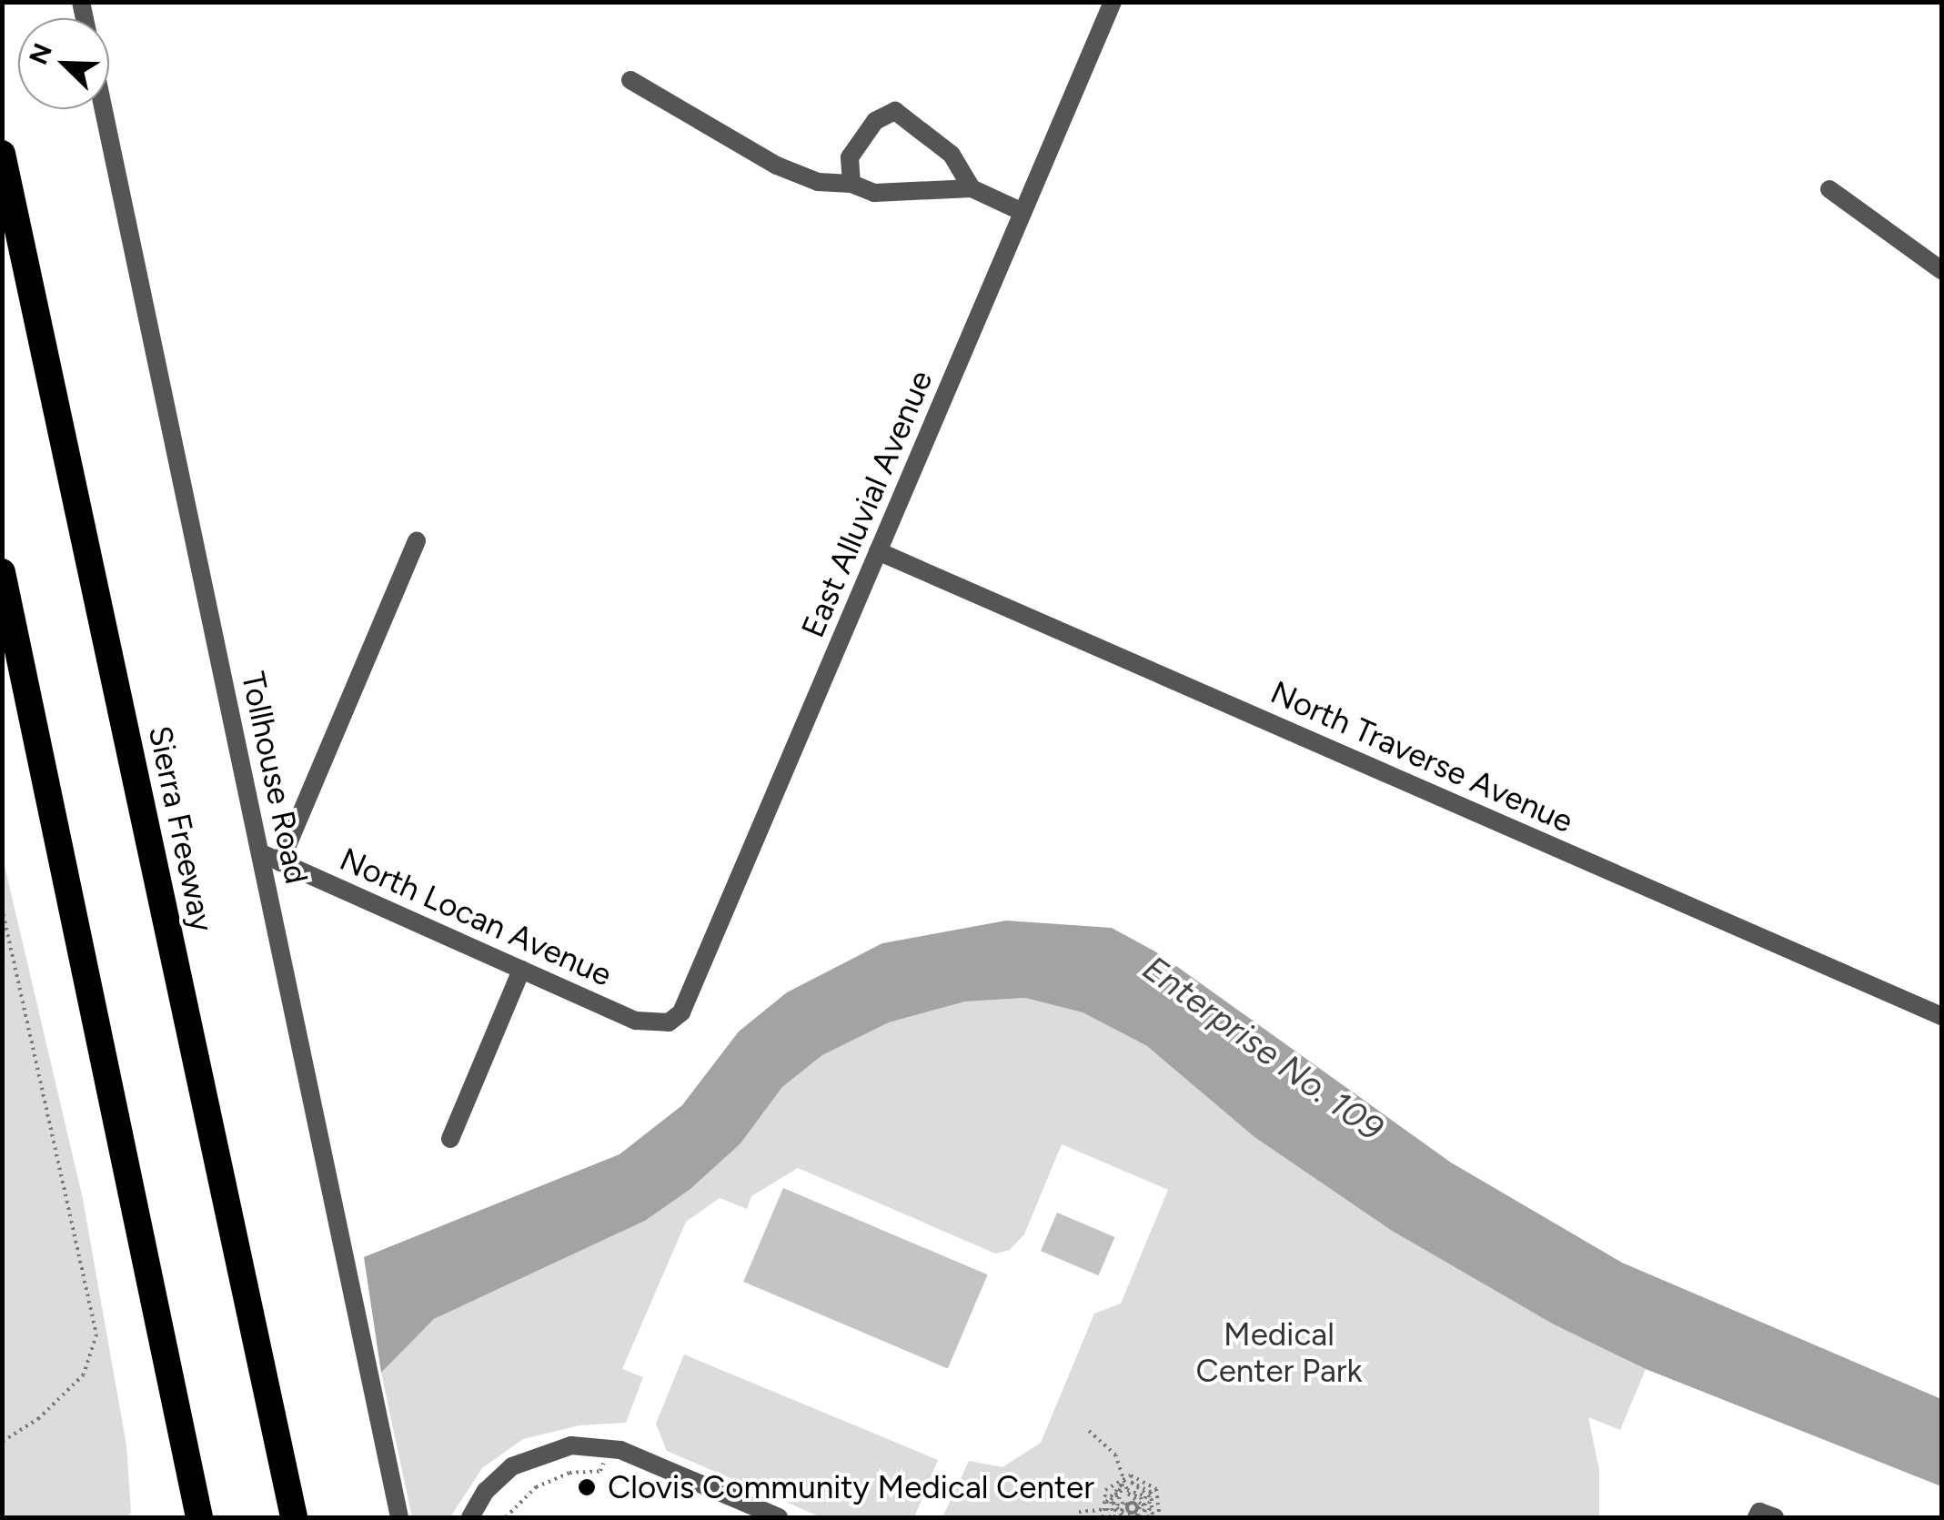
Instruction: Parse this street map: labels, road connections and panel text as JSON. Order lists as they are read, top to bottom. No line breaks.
{"streets":{"highway":["Sierra Freeway"],"street":["East Alluvial Avenue","North Traverse Avenue","Tollhouse Road","North Locan Avenue"]},"crossings":[["East Alluvial Avenue","North Traverse Avenue"],["East Alluvial Avenue","North Locan Avenue"],["Tollhouse Road","North Locan Avenue"]],"water":["Enterprise No. 109"],"parks":["Medical Center Park"],"places":["Clovis Community Medical Center"],"north":"top left"}
